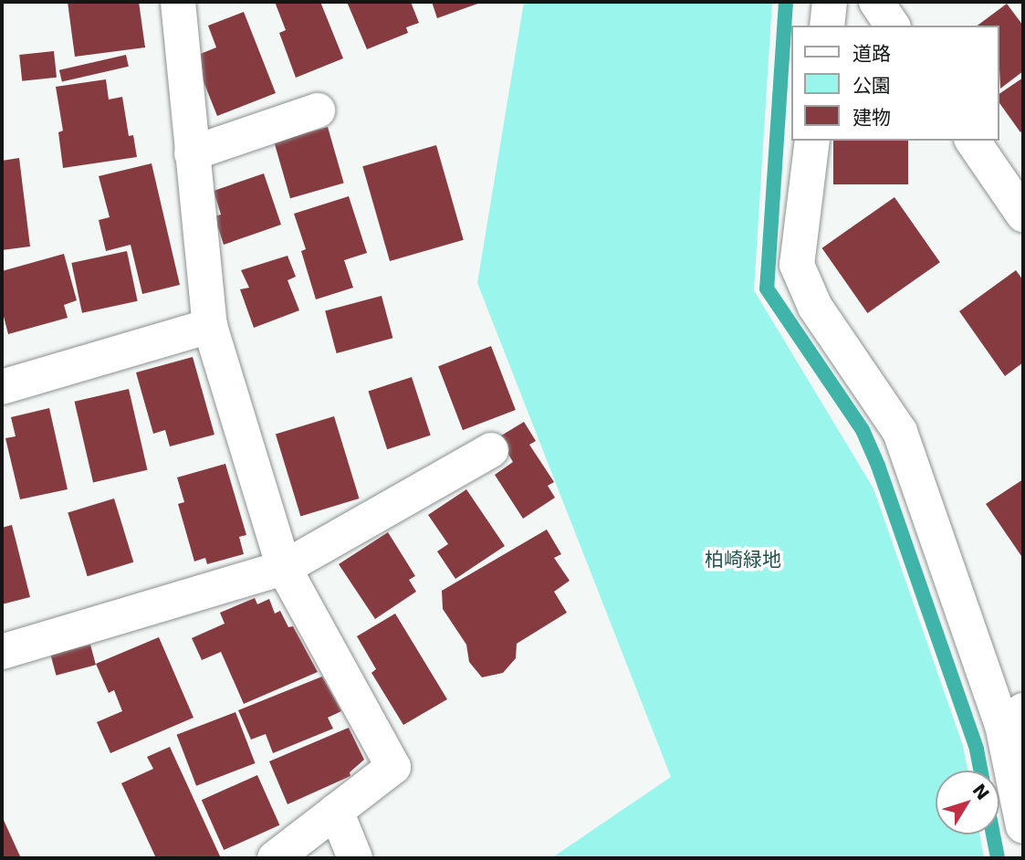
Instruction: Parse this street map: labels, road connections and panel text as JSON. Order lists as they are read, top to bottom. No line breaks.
{"parks":["柏崎緑地"],"legend":["道路","公園","建物"],"north":"top right"}
